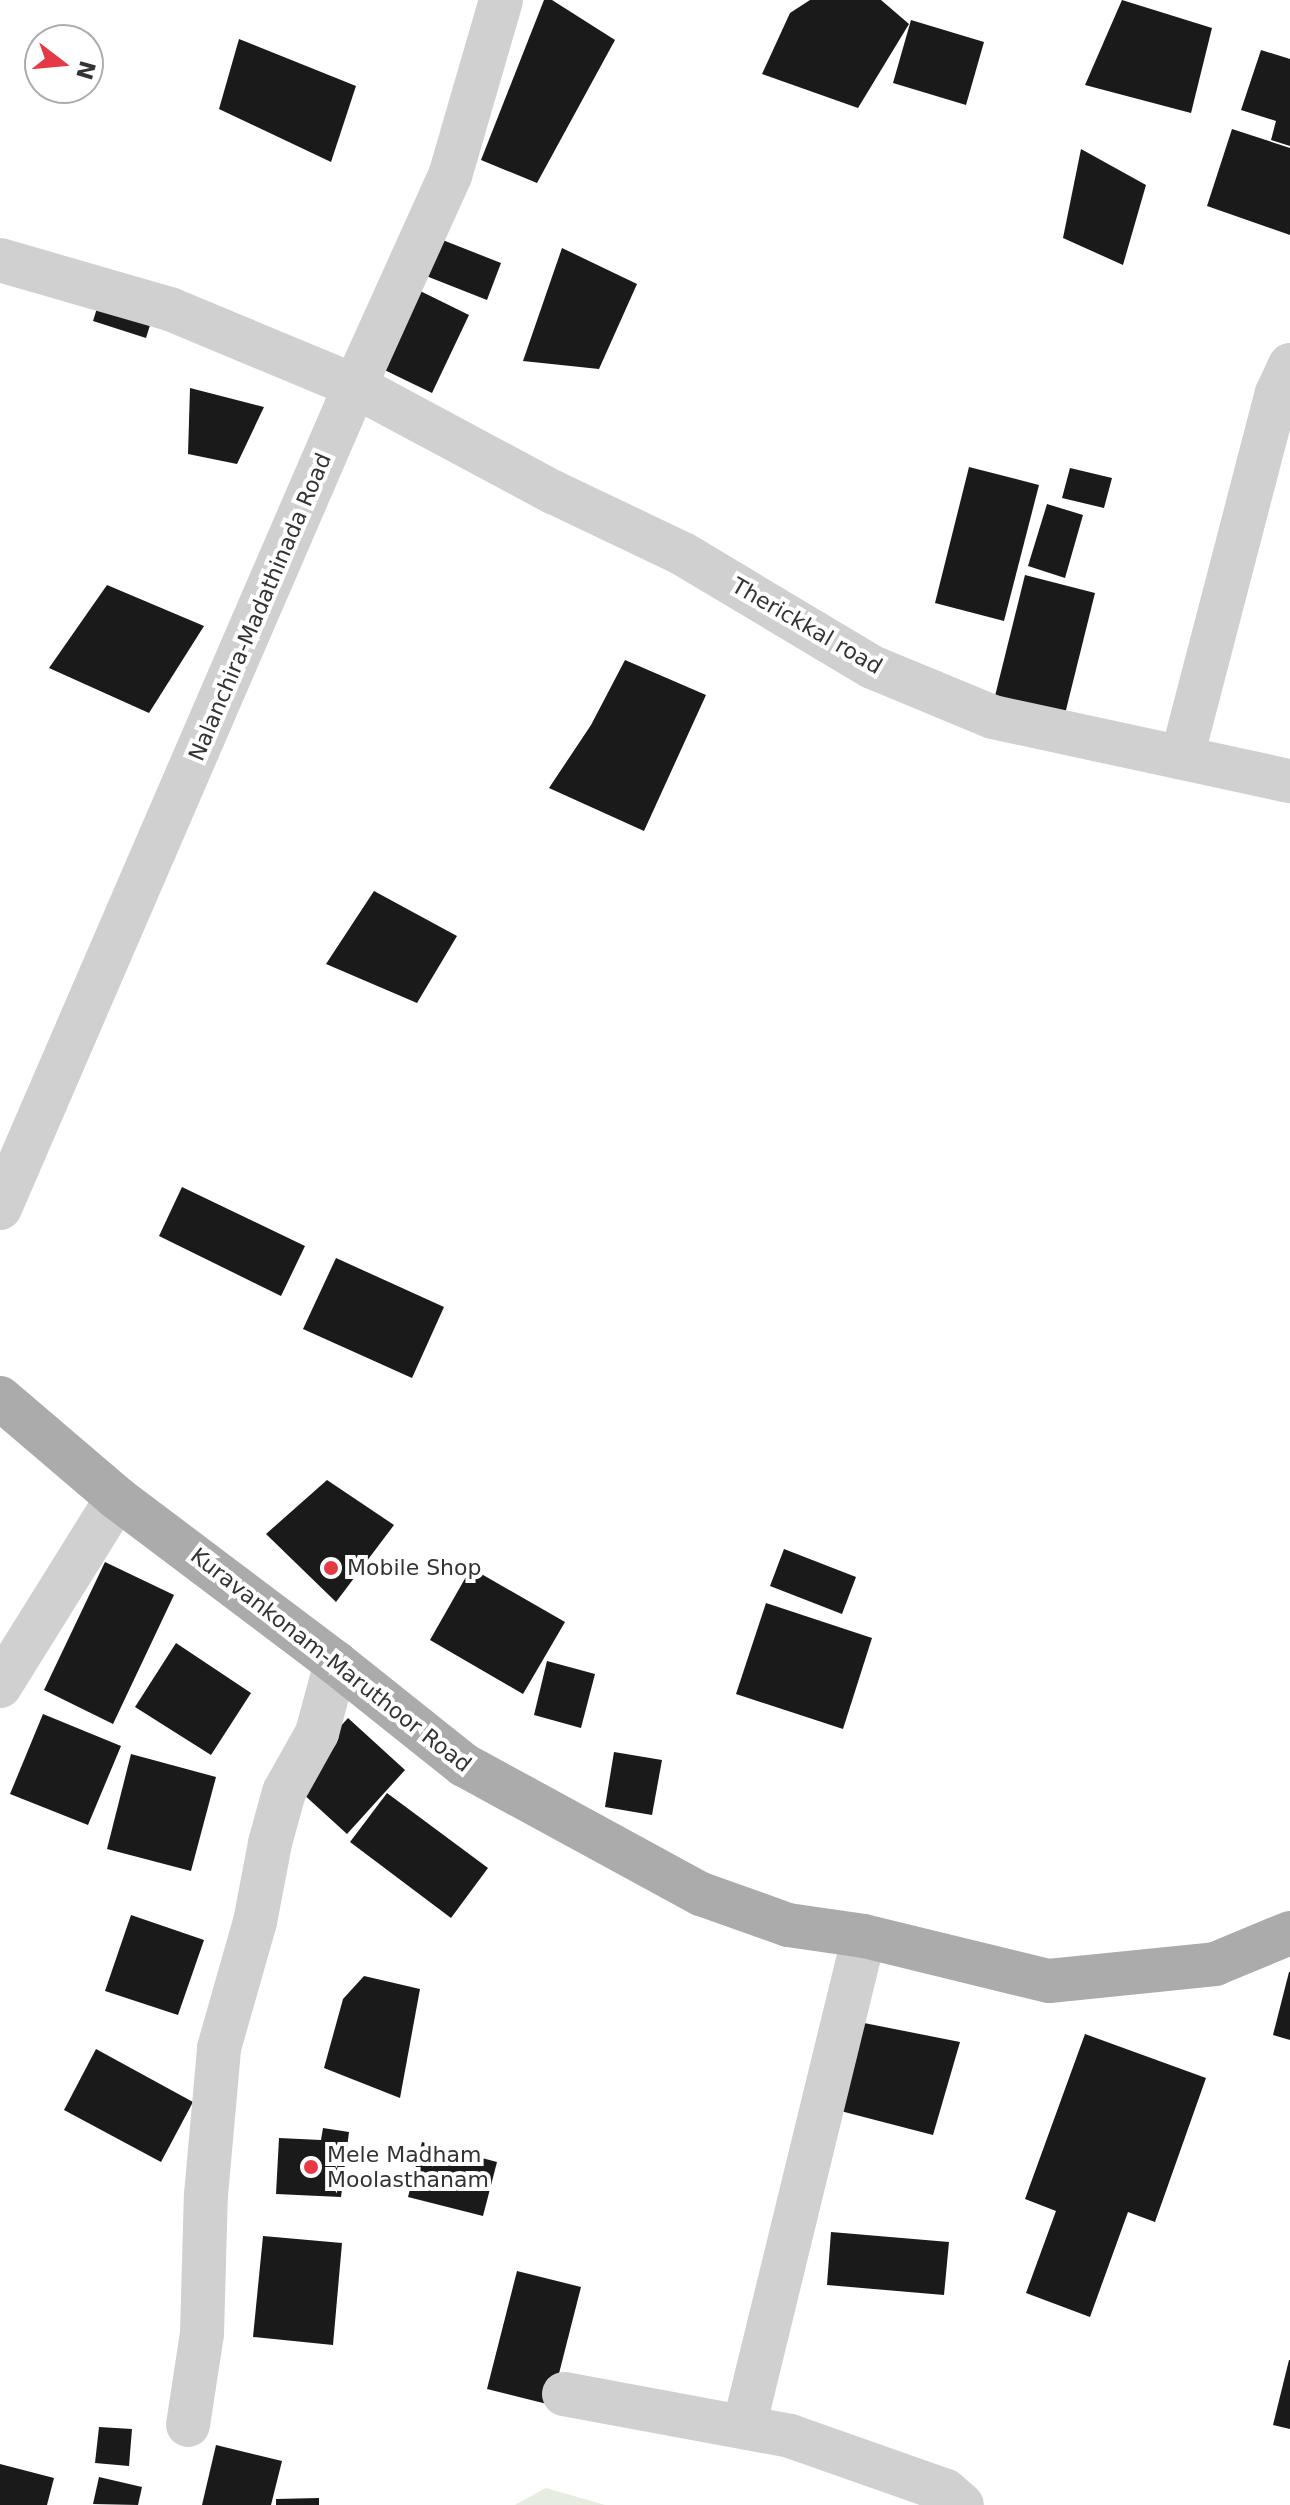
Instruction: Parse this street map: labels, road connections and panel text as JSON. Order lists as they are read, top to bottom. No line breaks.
{"streets":{"main road":["Kuravankonam-Maruthoor Road"],"street":["Nalanchira-Madathinada Road","Therickkal road"]},"crossings":[["Nalanchira-Madathinada Road","Therickkal road"]],"places":["Mobile Shop","Mele Madham Moolasthanam"],"north":"right"}
